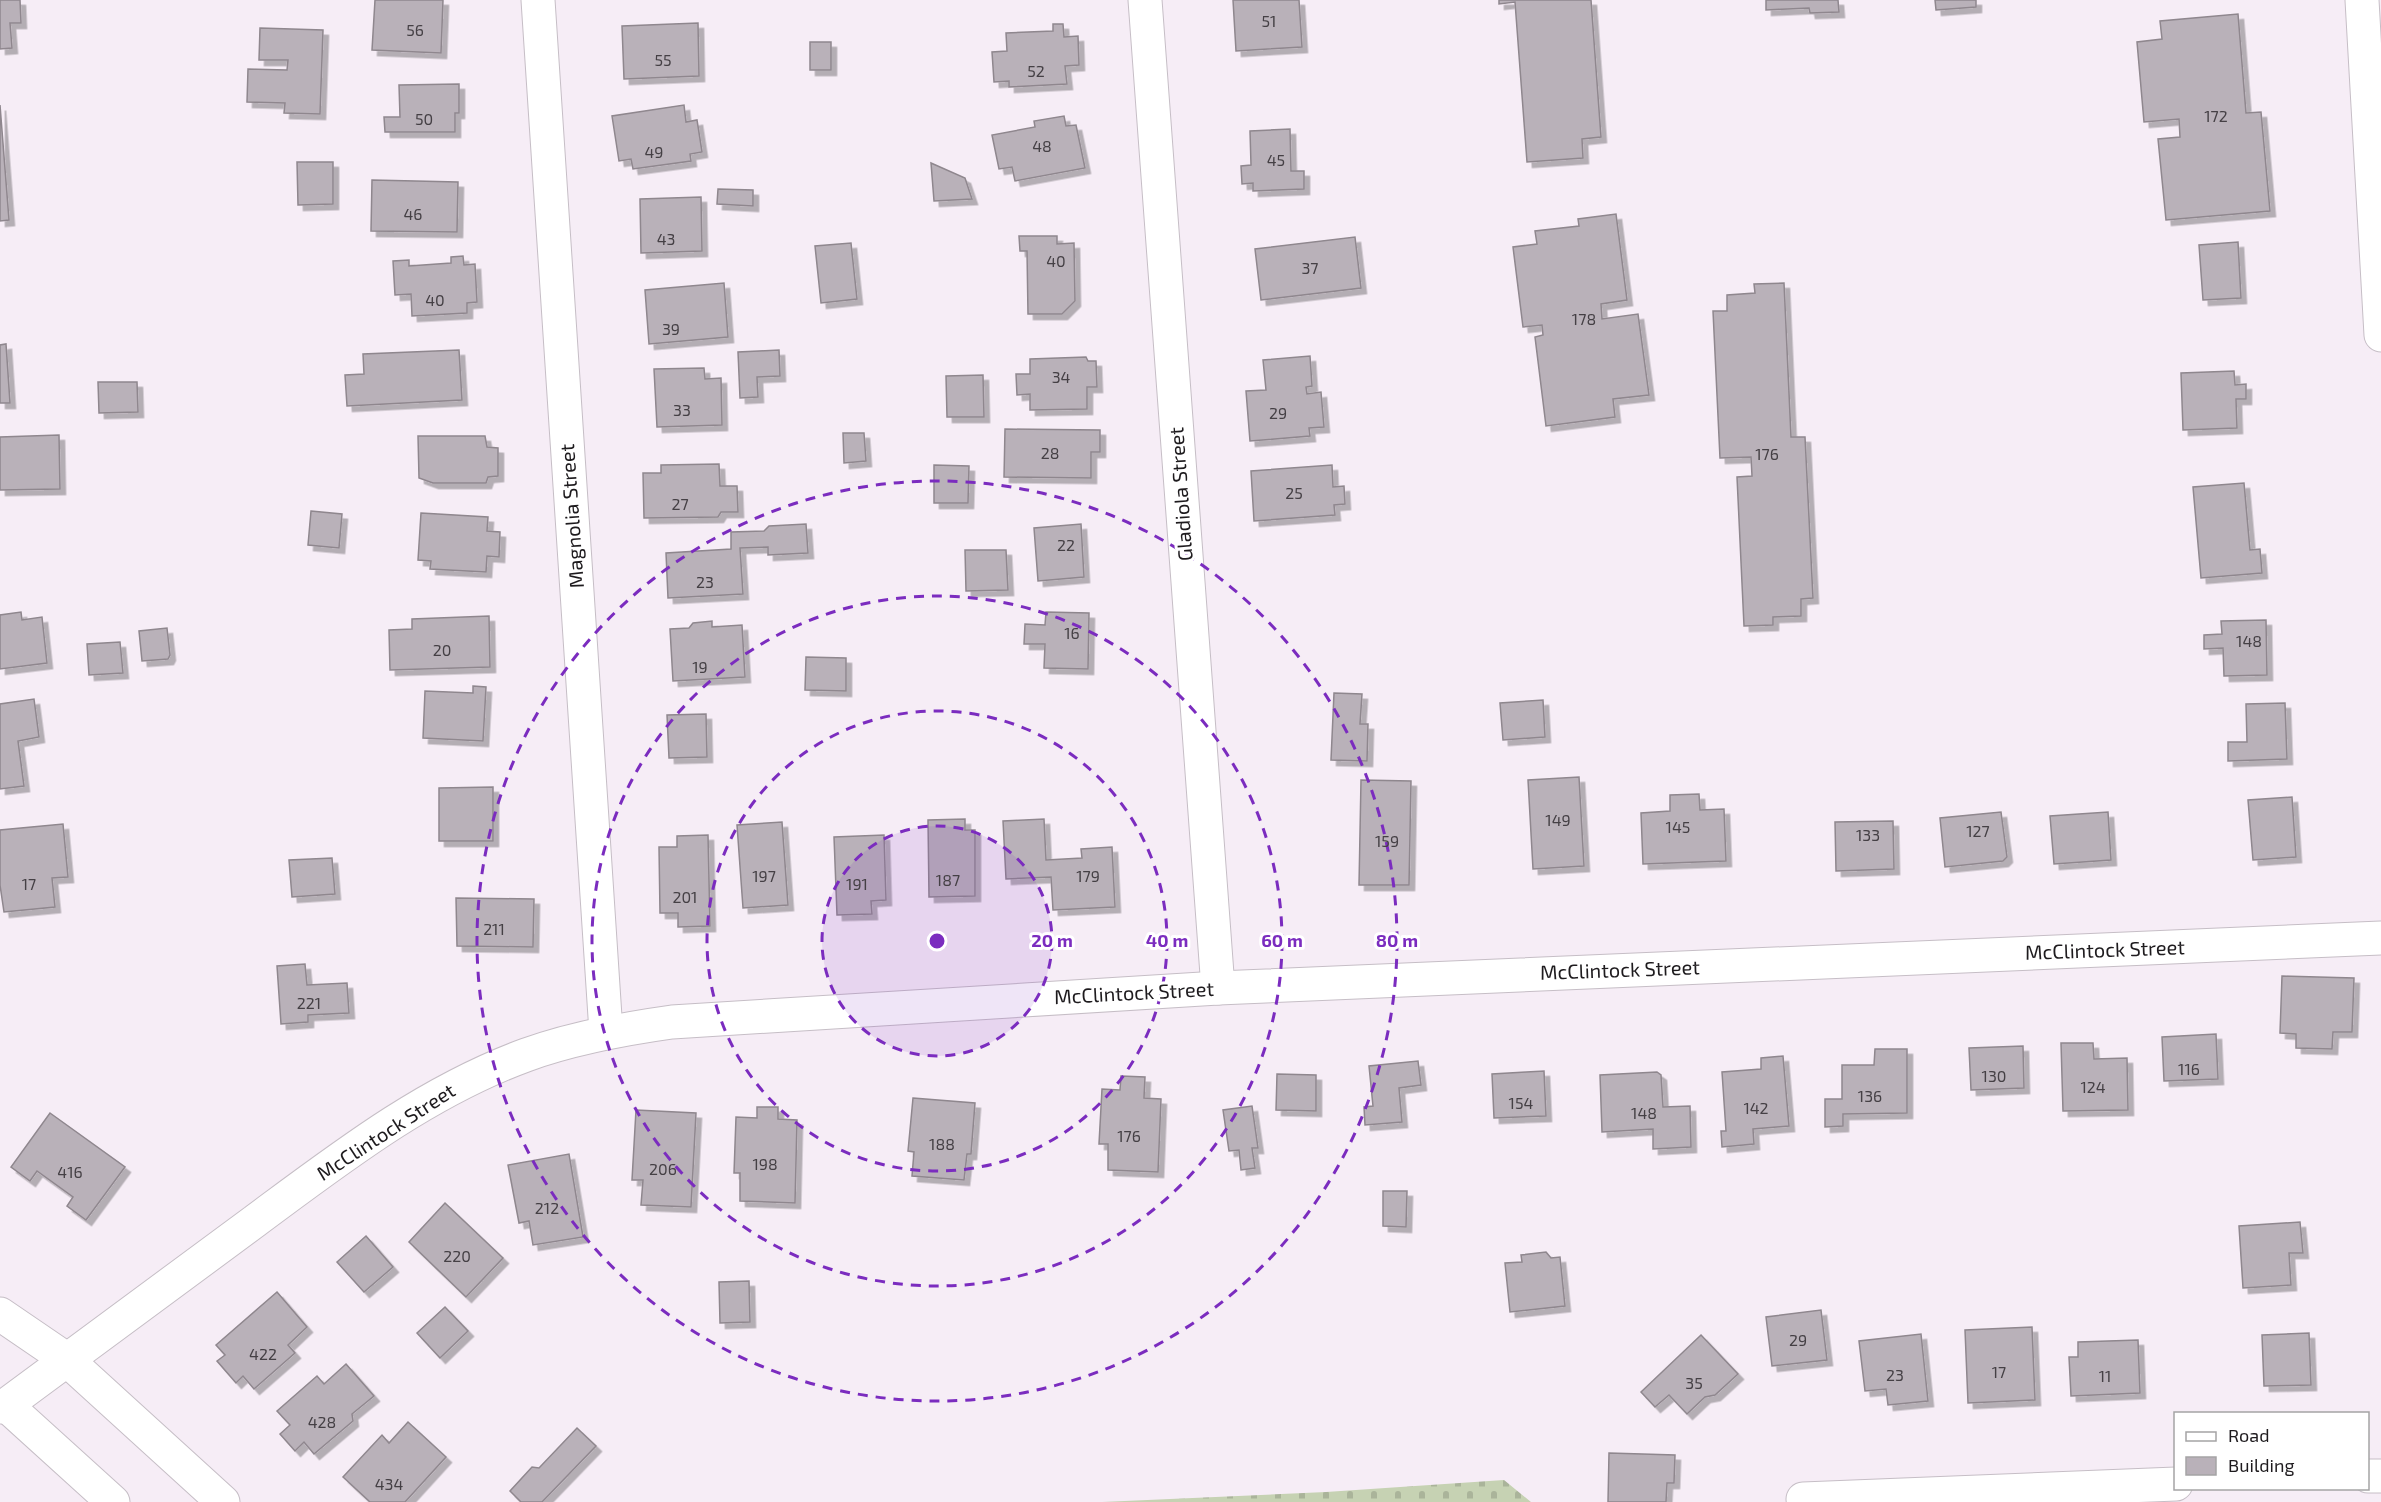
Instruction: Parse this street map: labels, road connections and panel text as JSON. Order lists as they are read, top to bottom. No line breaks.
{"streets":{"street":["Gladiola Street","Magnolia Street","McClintock Street"]},"crossings":[["Gladiola Street","McClintock Street"],["Magnolia Street","McClintock Street"]],"house_numbers":["51","56","55","52","172","50","48","49","45","46","43","40","37","40","178","39","34","33","29","28","176","25","27","22","23","16","148","20","19","149","145","127","133","159","197","179","187","17","191","201","211","221","116","130","124","136","154","142","148","176","188","198","206","416","212","220","29","422","17","23","11","35","428","434"],"legend":["Road","Building"],"rings":["20 m","40 m","60 m","80 m"]}
